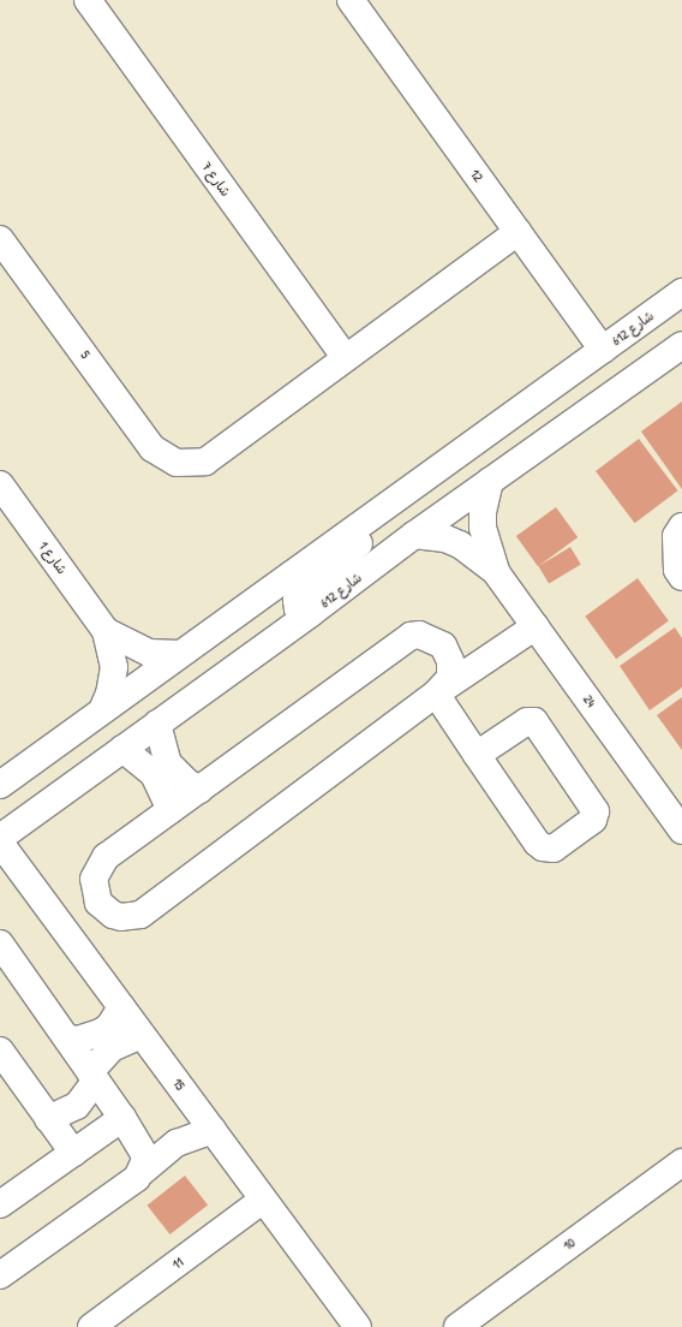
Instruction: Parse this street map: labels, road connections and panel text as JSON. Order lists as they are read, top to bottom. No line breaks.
{"streets":{"street":["12","شارع 7","شارع 612","5","شارع 1","24","15","10","11"]},"crossings":[["12","شارع 612"],["شارع 7","5"],["شارع 612","شارع 1"],["شارع 612","24"],["15","11"]]}
